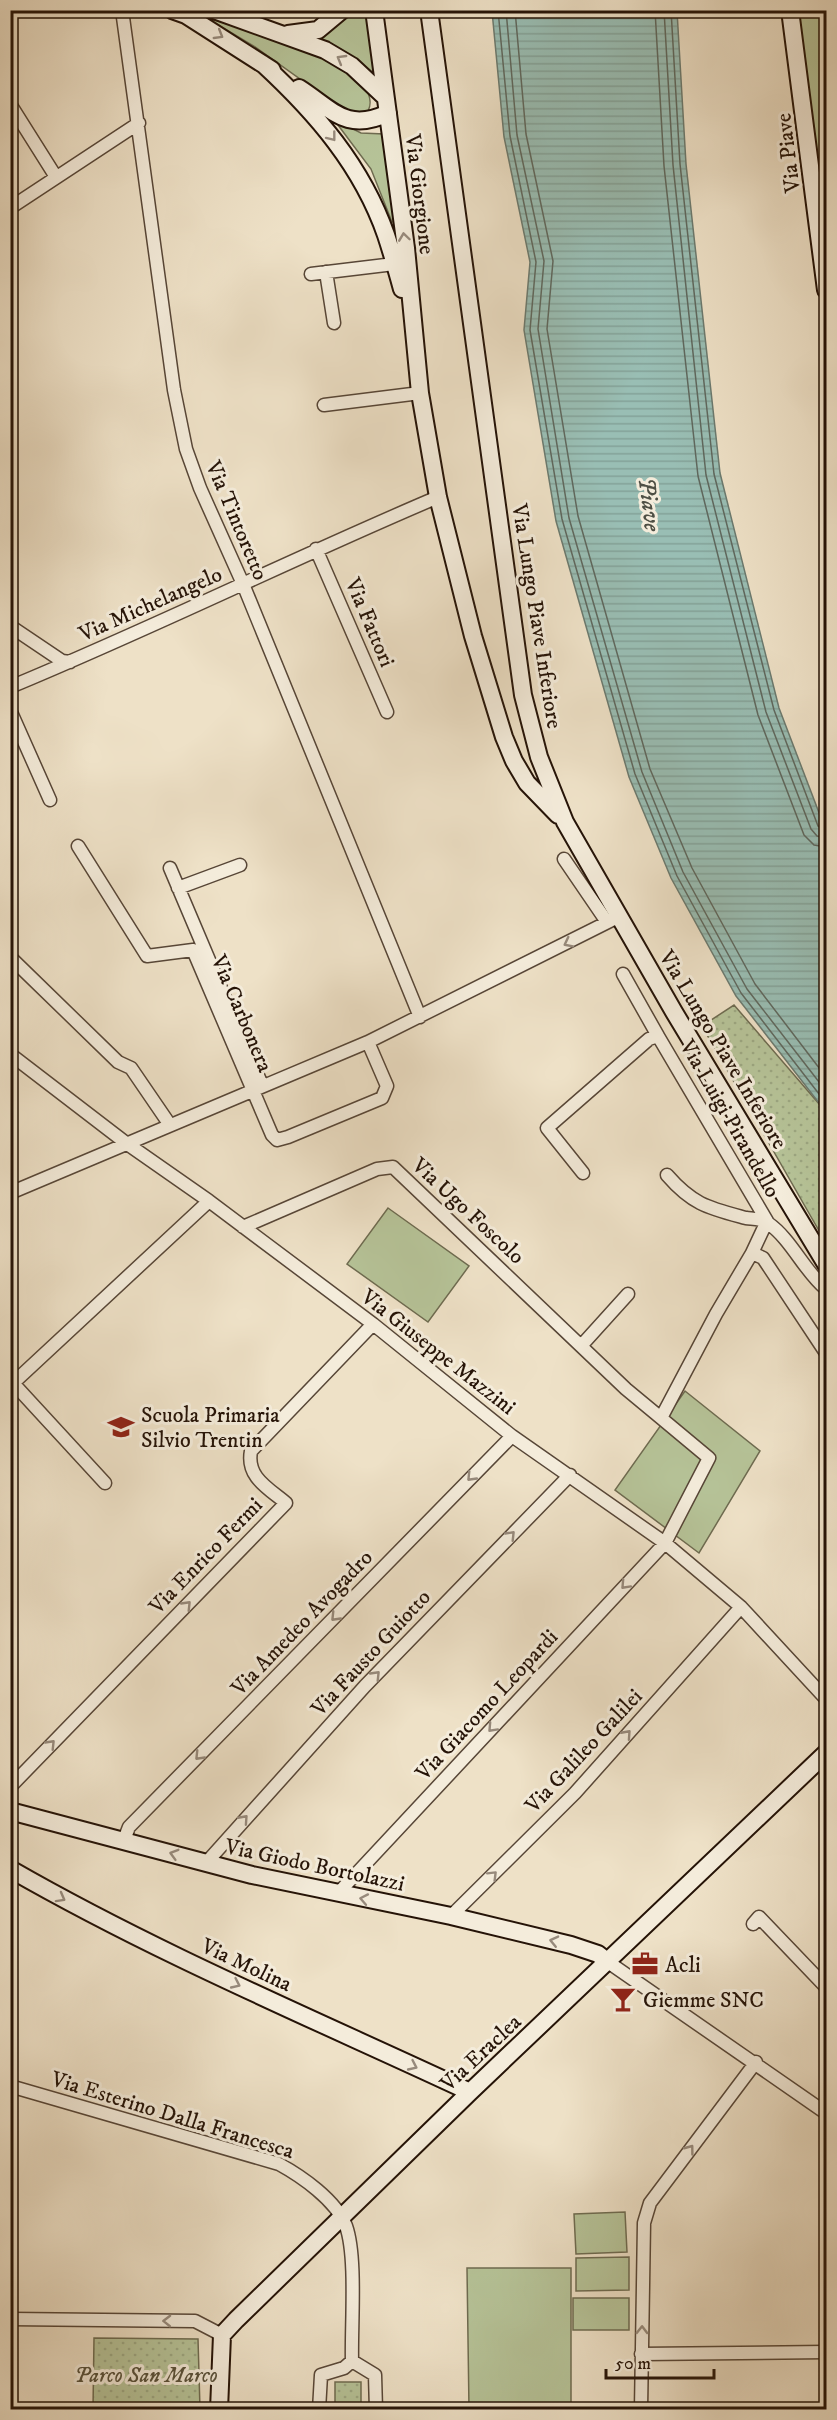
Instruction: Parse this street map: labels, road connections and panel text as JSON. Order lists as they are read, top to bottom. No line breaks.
{"streets":{"main road":["Via Piave","Via Giorgione","Via Lungo Piave Inferiore","Via Giodo Bortolazzi","Via Molina","Via Eraclea"],"street":["Via Tintoretto","Via Michelangelo","Via Fattori","Via Carbonera","Via Luigi Pirandello","Via Ugo Foscolo","Via Giuseppe Mazzini","Via Enrico Fermi","Via Amedeo Avogadro","Via Fausto Guiotto","Via Giacomo Leopardi","Via Galileo Galilei","Via Esterino Dalla Francesca"]},"crossings":[["Via Giorgione","Via Michelangelo"],["Via Giorgione","Via Lungo Piave Inferiore"],["Via Tintoretto","Via Michelangelo"],["Via Tintoretto","Via Carbonera"],["Via Michelangelo","Via Fattori"],["Via Lungo Piave Inferiore","Via Carbonera"],["Via Carbonera","Via Giuseppe Mazzini"],["Via Luigi Pirandello","Via Ugo Foscolo"],["Via Ugo Foscolo","Via Giuseppe Mazzini"],["Via Giuseppe Mazzini","Via Enrico Fermi"],["Via Giuseppe Mazzini","Via Amedeo Avogadro"],["Via Giuseppe Mazzini","Via Fausto Guiotto"],["Via Giuseppe Mazzini","Via Giacomo Leopardi"],["Via Giuseppe Mazzini","Via Galileo Galilei"],["Via Amedeo Avogadro","Via Giodo Bortolazzi"],["Via Fausto Guiotto","Via Giodo Bortolazzi"],["Via Giacomo Leopardi","Via Giodo Bortolazzi"],["Via Galileo Galilei","Via Giodo Bortolazzi"],["Via Giodo Bortolazzi","Via Eraclea"],["Via Molina","Via Eraclea"],["Via Eraclea","Via Esterino Dalla Francesca"]],"one_way":["Via Enrico Fermi","Via Amedeo Avogadro","Via Fausto Guiotto","Via Giacomo Leopardi","Via Galileo Galilei","Via Giodo Bortolazzi","Via Molina"],"water":["Piave"],"parks":["Parco San Marco"],"places":{"school or university":["Scuola Primaria Silvio Trentin"],"office":["Acli"],"bar":["Giemme SNC"]},"scale_bar":"50 m"}
